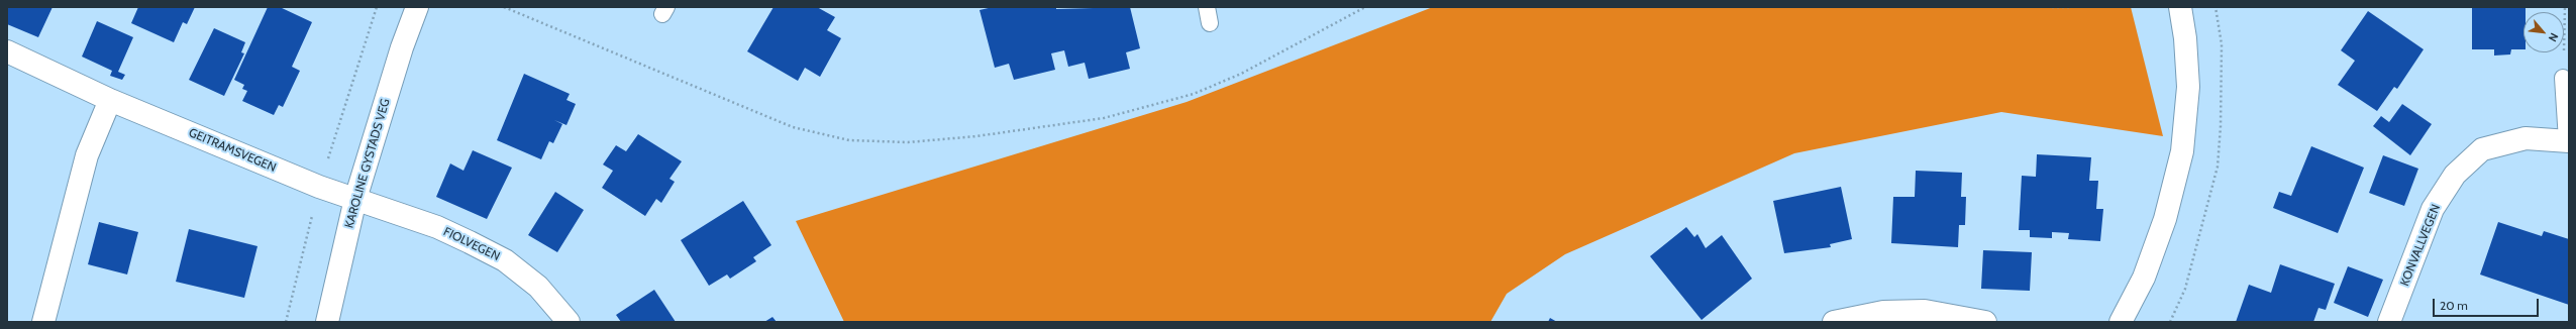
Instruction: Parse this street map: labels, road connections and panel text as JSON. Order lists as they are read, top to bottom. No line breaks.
{"streets":{"street":["GEITRAMSVEGEN","KAROLINE GYSTADS VEG","FIOLVEGEN","KONVALLVEGEN"]},"crossings":[["GEITRAMSVEGEN","KAROLINE GYSTADS VEG"],["GEITRAMSVEGEN","FIOLVEGEN"],["KAROLINE GYSTADS VEG","FIOLVEGEN"]],"scale_bar":"20 m","north":"bottom right"}
